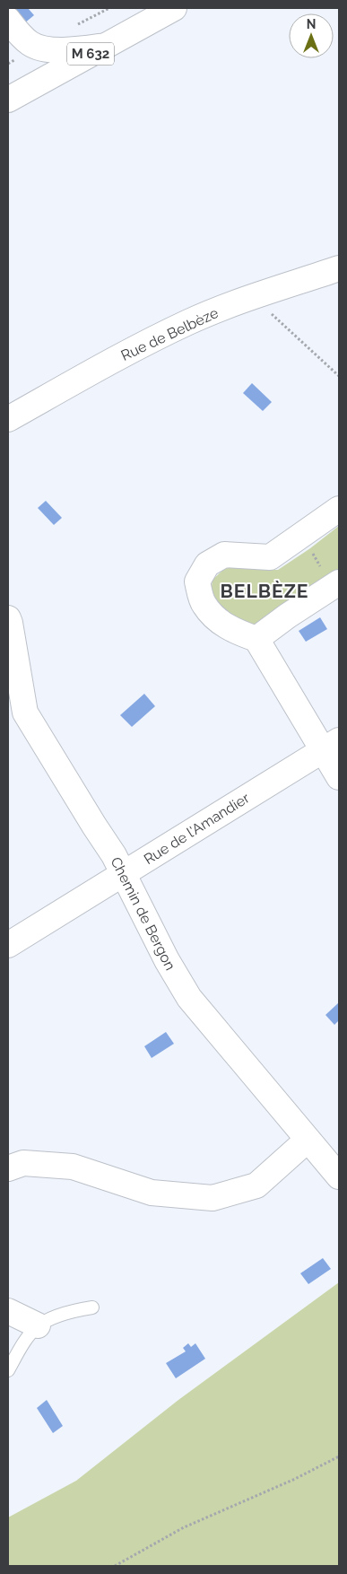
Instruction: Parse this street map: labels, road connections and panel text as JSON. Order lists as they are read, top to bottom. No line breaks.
{"streets":{"street":["M 632","Rue de Belbèze","Rue de l'Amandier","Chemin de Bergon"]},"crossings":[["Rue de l'Amandier","Chemin de Bergon"]],"districts":["BELBÈZE"],"north":"top"}
